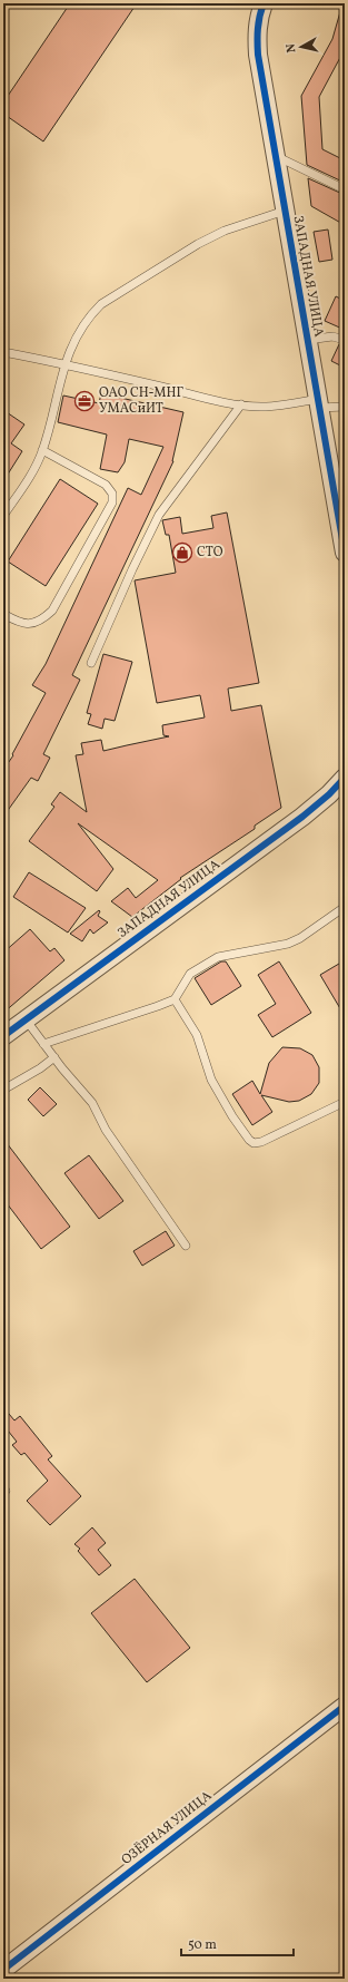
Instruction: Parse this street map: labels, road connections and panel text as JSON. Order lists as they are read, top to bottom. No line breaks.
{"streets":{"street":["ЗАПАДНАЯ УЛИЦА","ОЗЁРНАЯ УЛИЦА"]},"places":{"office":["ОАО СН-МНГ УМАСиИТ"],"shop":["СТО"]},"scale_bar":"50 m","north":"left"}
